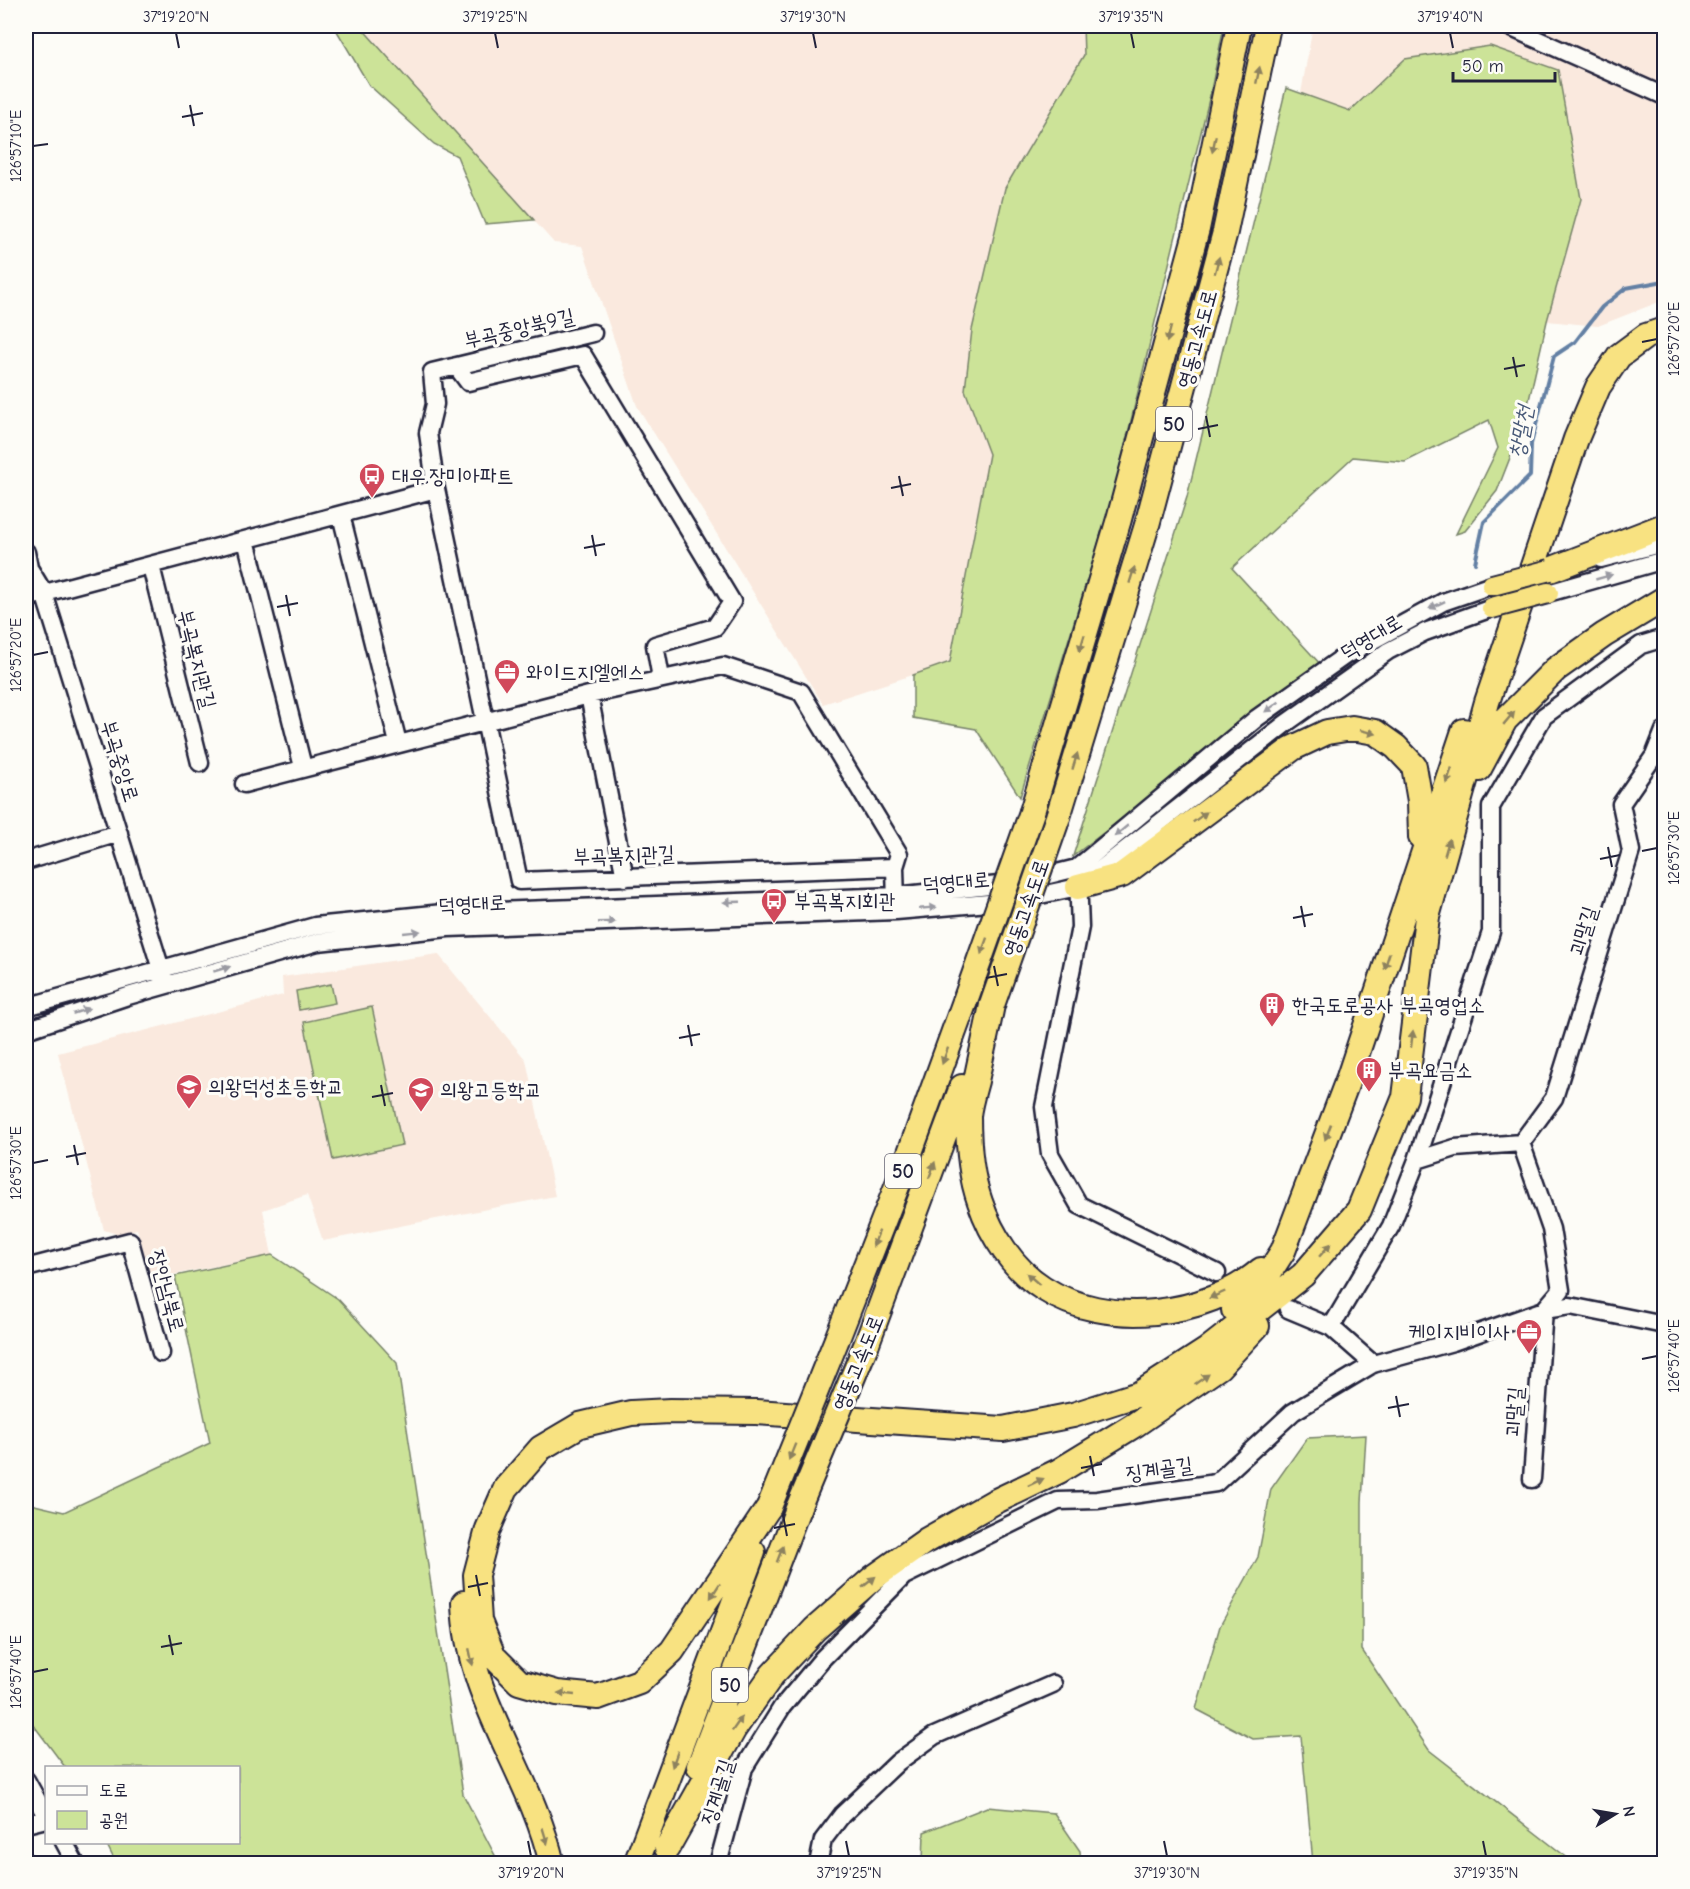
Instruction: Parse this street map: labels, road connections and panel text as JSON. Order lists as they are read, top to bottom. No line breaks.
{"streets":{"highway":["영동고속도로","50"],"main road":["덕영대로"],"street":["부곡중앙북9길","부곡복지관길","부곡중앙로","괴말길","장안남북로","징계골길"]},"crossings":[["덕영대로","부곡중앙로"],["괴말길","징계골길"]],"water":["창말천"],"places":{"bus stop":["대우.장미아파트","부곡복지회관"],"office":["와이드지엘에스","케이지비이사"],"building":["한국도로공사 부곡영업소","부곡요금소"],"school or university":["의왕덕성초등학교","의왕고등학교"]},"legend":["도로","공원"],"scale_bar":"50 m","north":"right","coordinates":["37°19'20\"N","37°19'25\"N","37°19'30\"N","37°19'35\"N","37°19'40\"N","126°57'10\"E","126°57'20\"E","126°57'30\"E","126°57'40\"E"]}
